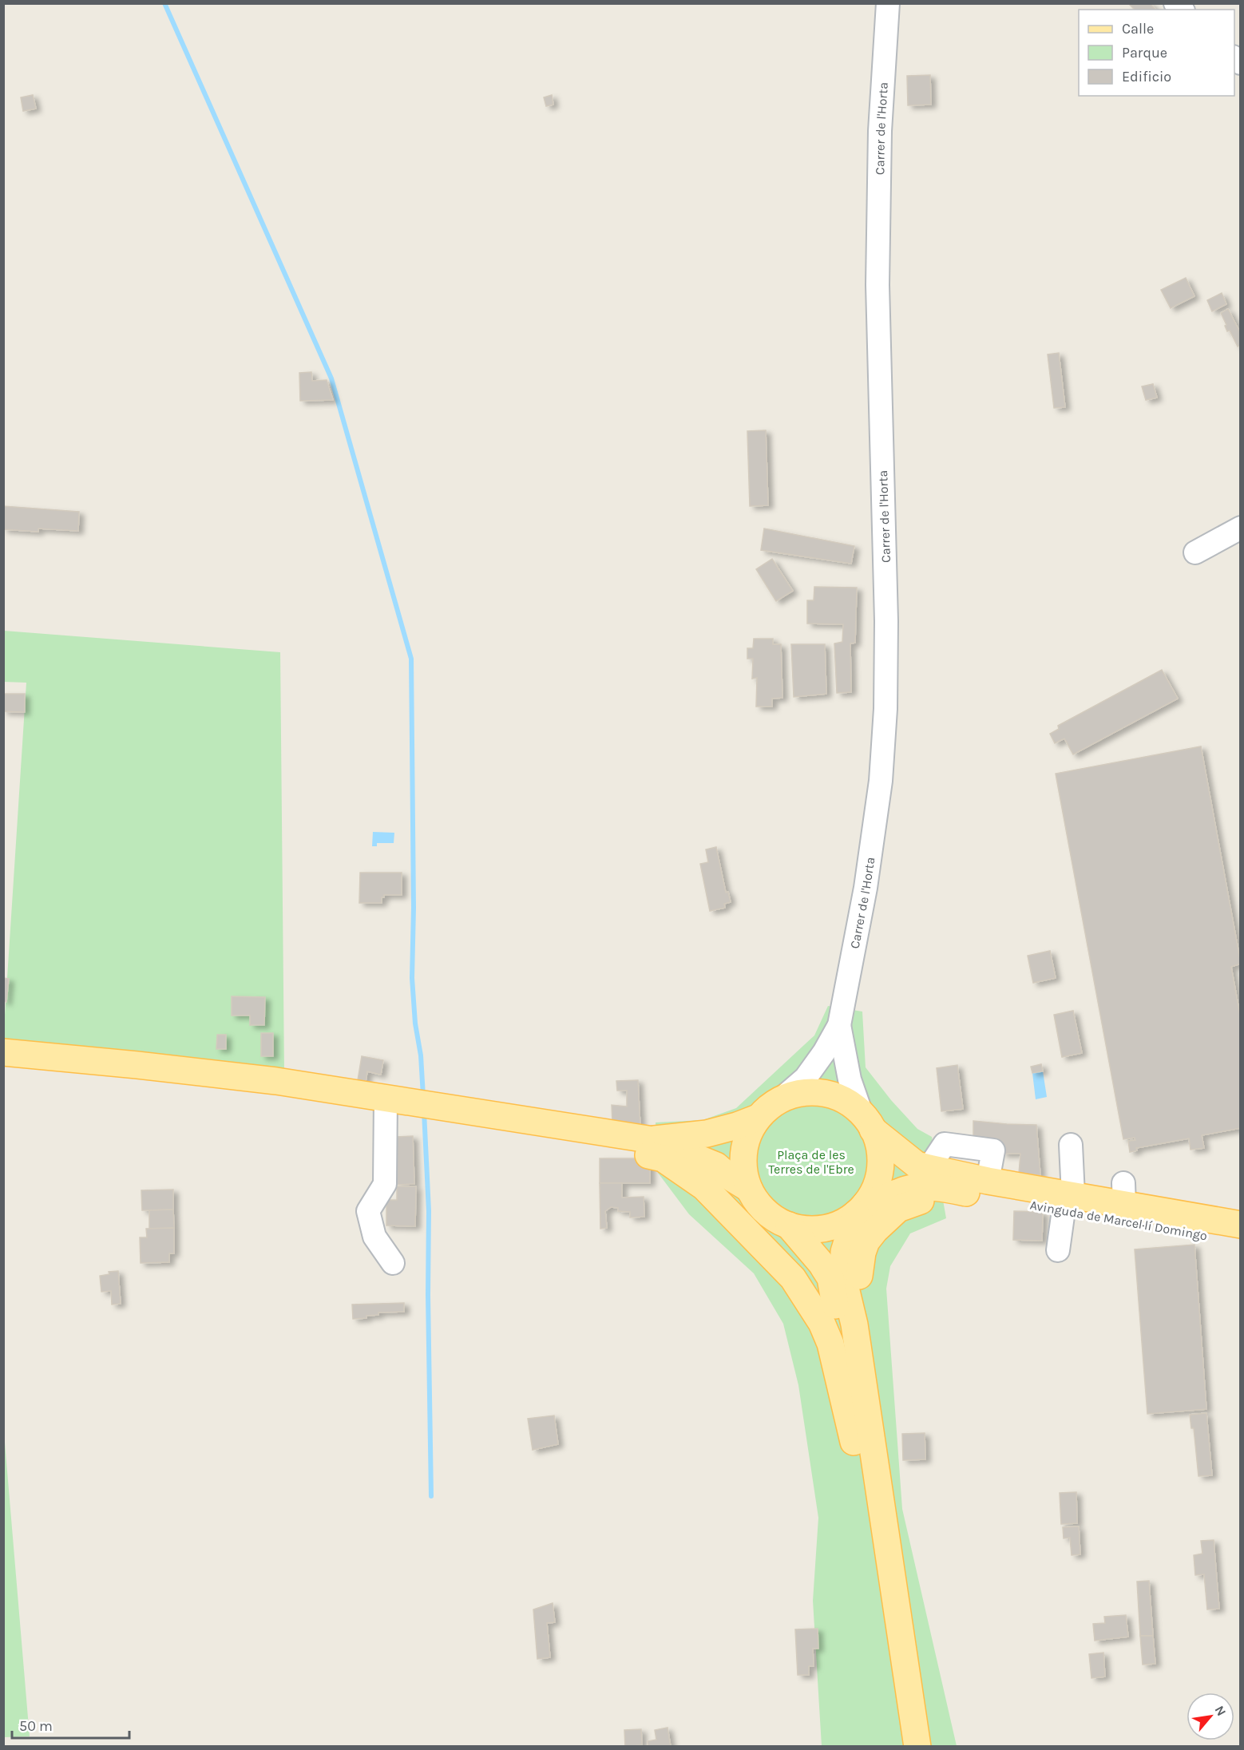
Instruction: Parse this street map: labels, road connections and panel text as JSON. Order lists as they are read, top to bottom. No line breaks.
{"streets":{"main road":["Avinguda de Marcel·lí Domingo"],"street":["Carrer de l'Horta"]},"parks":["Plaça de les Terres de l'Ebre"],"legend":["Calle","Parque","Edificio"],"scale_bar":"50 m","north":"top right"}
